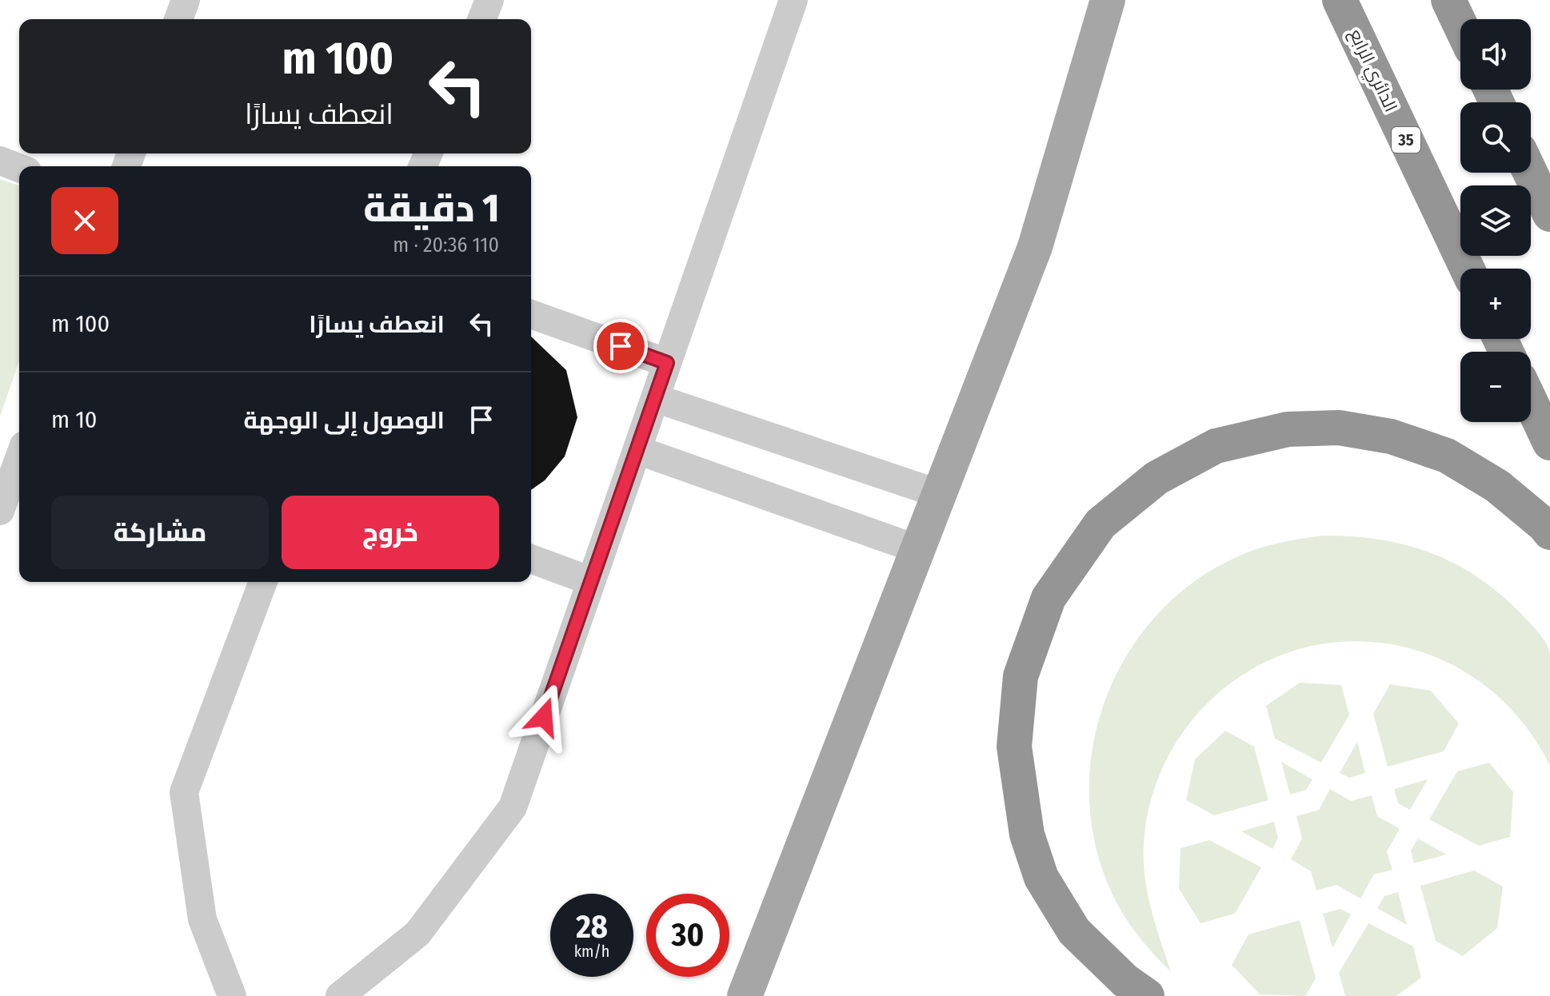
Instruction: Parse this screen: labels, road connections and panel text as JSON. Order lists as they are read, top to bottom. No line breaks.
{"streets":{"highway":["الدائري الرابع","35"]},"page":{"map_buttons":["+","−"],"turn":["100 m","انعطف يسارًا"],"heading":["1 دقيقة","110 m · 20:36"],"list":[{"name":"انعطف يسارًا","value":"100 m"},{"name":"الوصول إلى الوجهة","value":"10 m"}],"buttons":["خروج","مشاركة"],"speed":"28 km/h","limit":"30"}}
